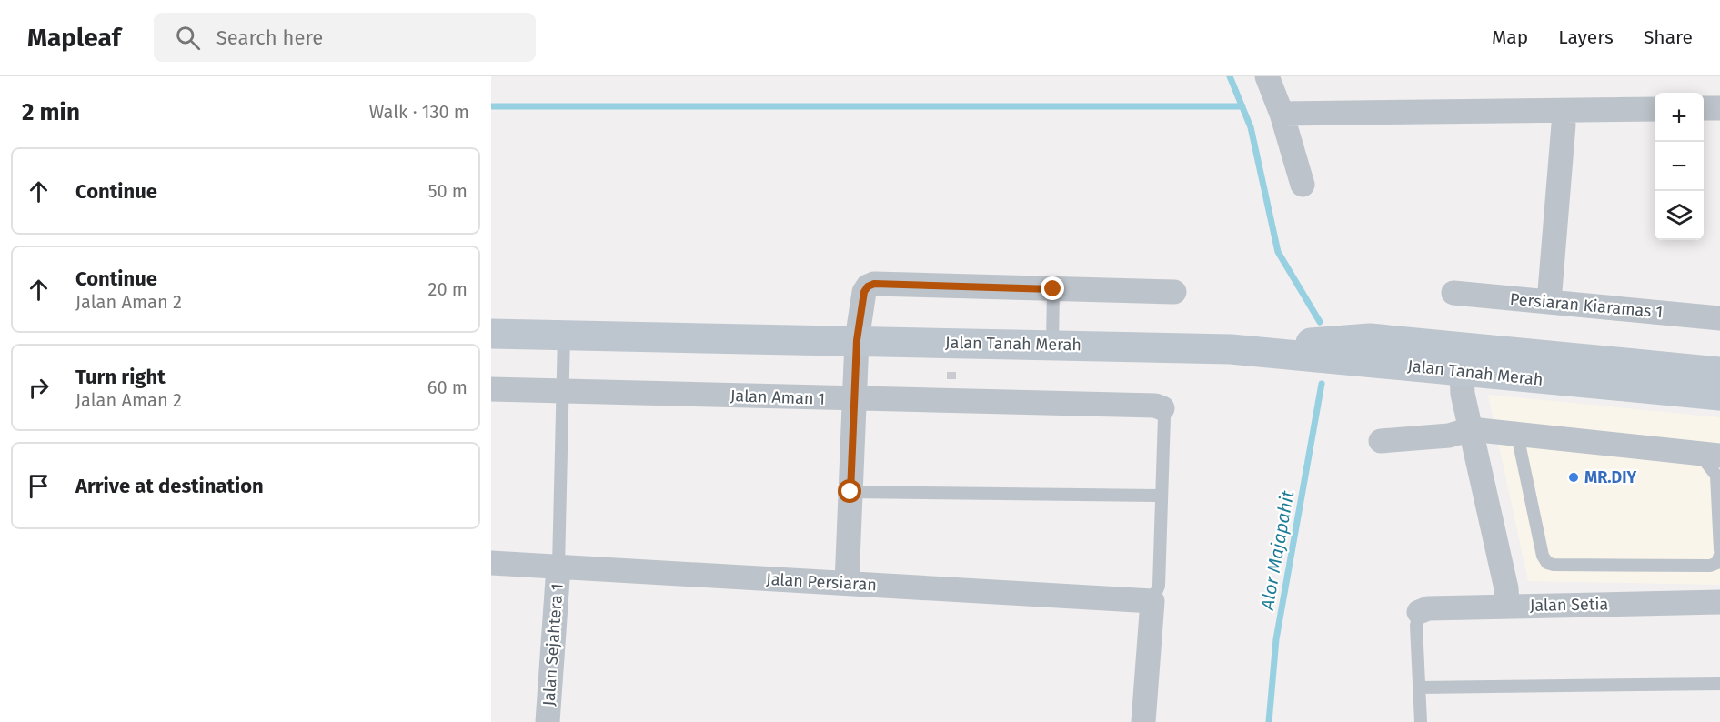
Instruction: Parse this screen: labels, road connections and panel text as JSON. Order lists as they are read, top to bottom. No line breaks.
{"streets":{"main road":["Jalan Tanah Merah"],"street":["Persiaran Kiaramas 1","Jalan Aman 1","Jalan Persiaran","Jalan Setia","Jalan Sejahtera 1"]},"crossings":[["Jalan Persiaran","Jalan Sejahtera 1"]],"water":["Alor Majapahit"],"places":["MR.DIY"],"page":{"header":"Mapleaf","search":"Search here","nav":["Map","Layers","Share"],"heading":["2 min","Walk · 130 m"],"map_buttons":["+","−"],"list":[["Continue","50 m"],["Continue","Jalan Aman 2","20 m"],["Turn right","Jalan Aman 2","60 m"],"Arrive at destination"]}}
